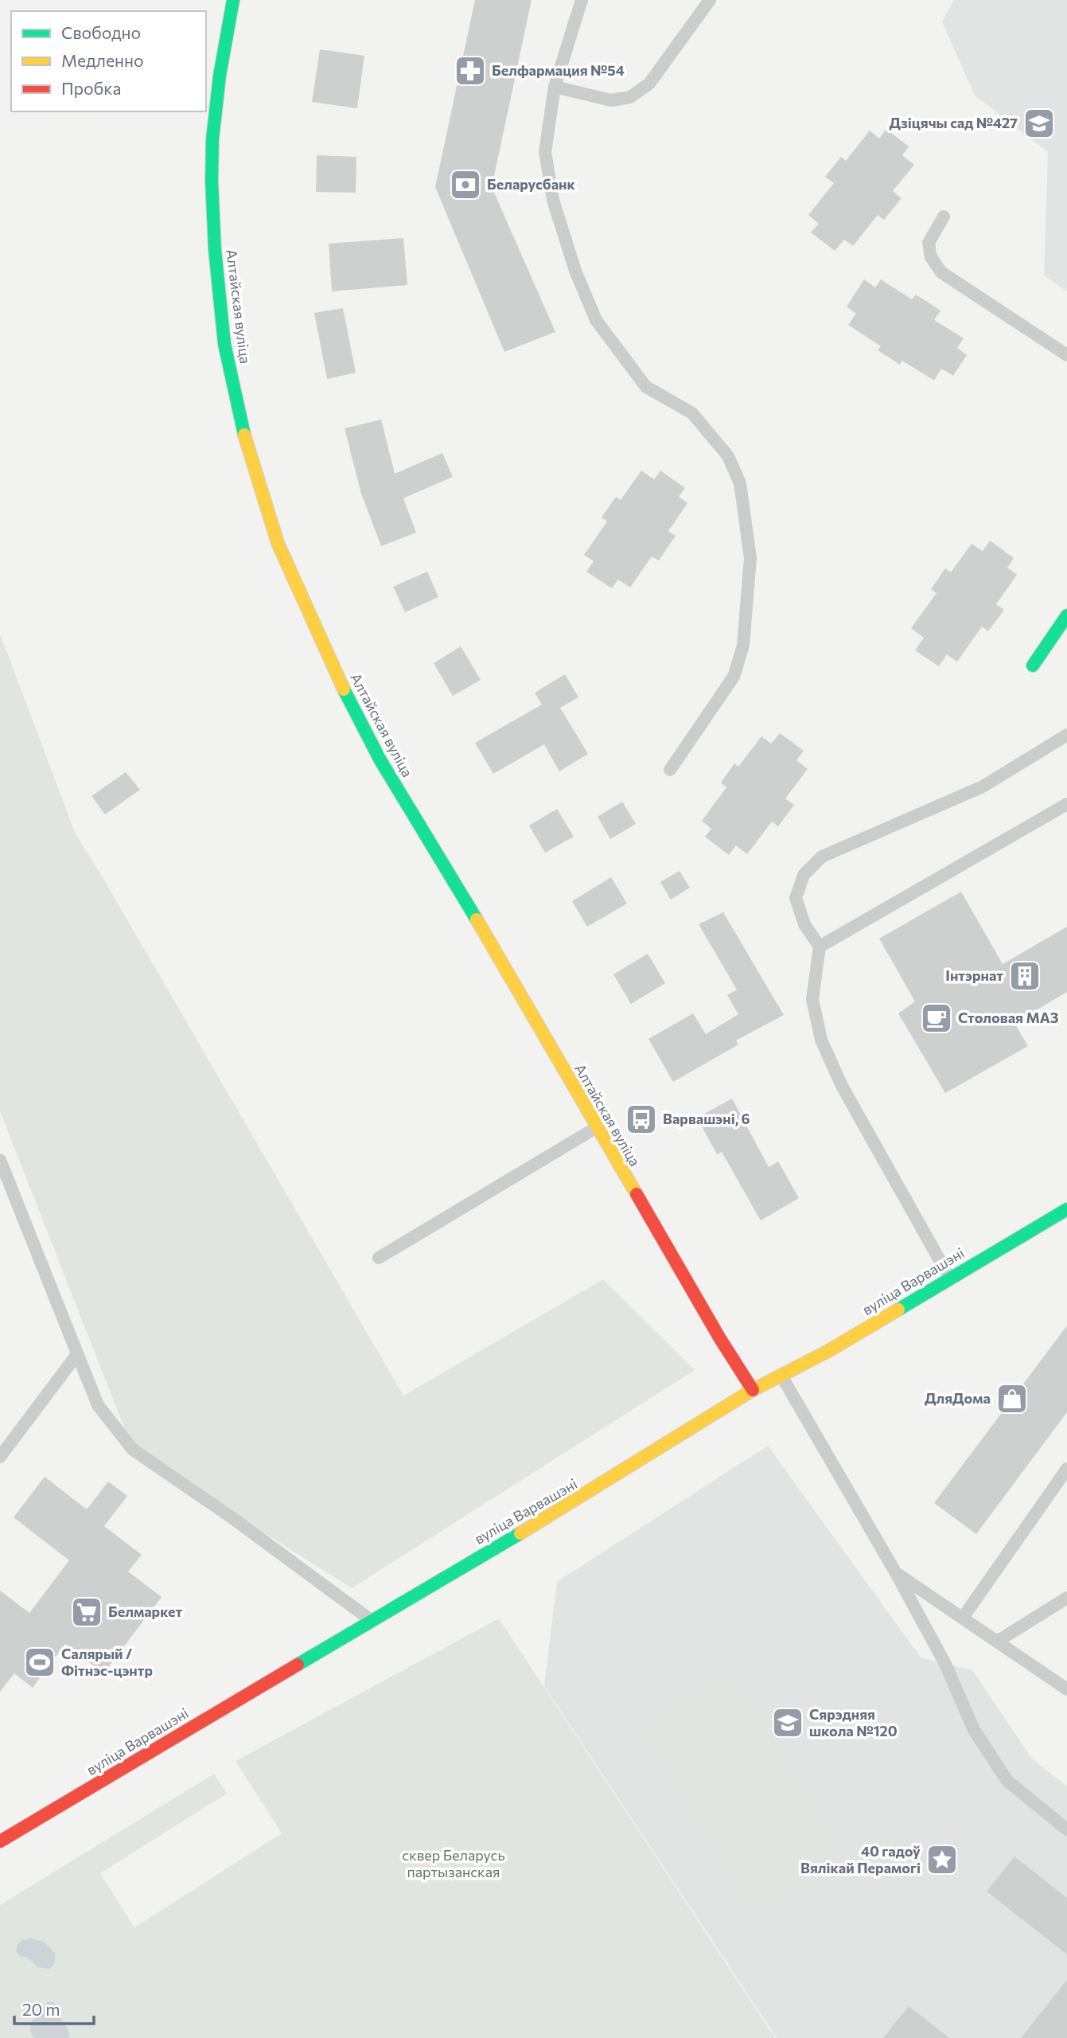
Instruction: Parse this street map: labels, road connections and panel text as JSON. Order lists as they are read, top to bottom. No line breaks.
{"streets":{"main road":["Алтайская вуліца","вуліца Варвашэні"]},"crossings":[["Алтайская вуліца","вуліца Варвашэні"]],"parks":["сквер Беларусь партызанская"],"places":{"pharmacy":["Белфармация №54"],"school or university":["Дзіцячы сад №427","Сярэдняя школа №120"],"bank":["Беларусбанк"],"building":["Інтэрнат"],"cafe":["Столовая МАЗ"],"bus stop":["Варвашэні, 6"],"shop":["ДляДома"],"supermarket":["Белмаркет"],"sports":["Салярый / Фітнэс-цэнтр"],"place":["40 гадоў Вялікай Перамогі"]},"legend":["Свободно","Медленно","Пробка"],"scale_bar":"20 m"}
